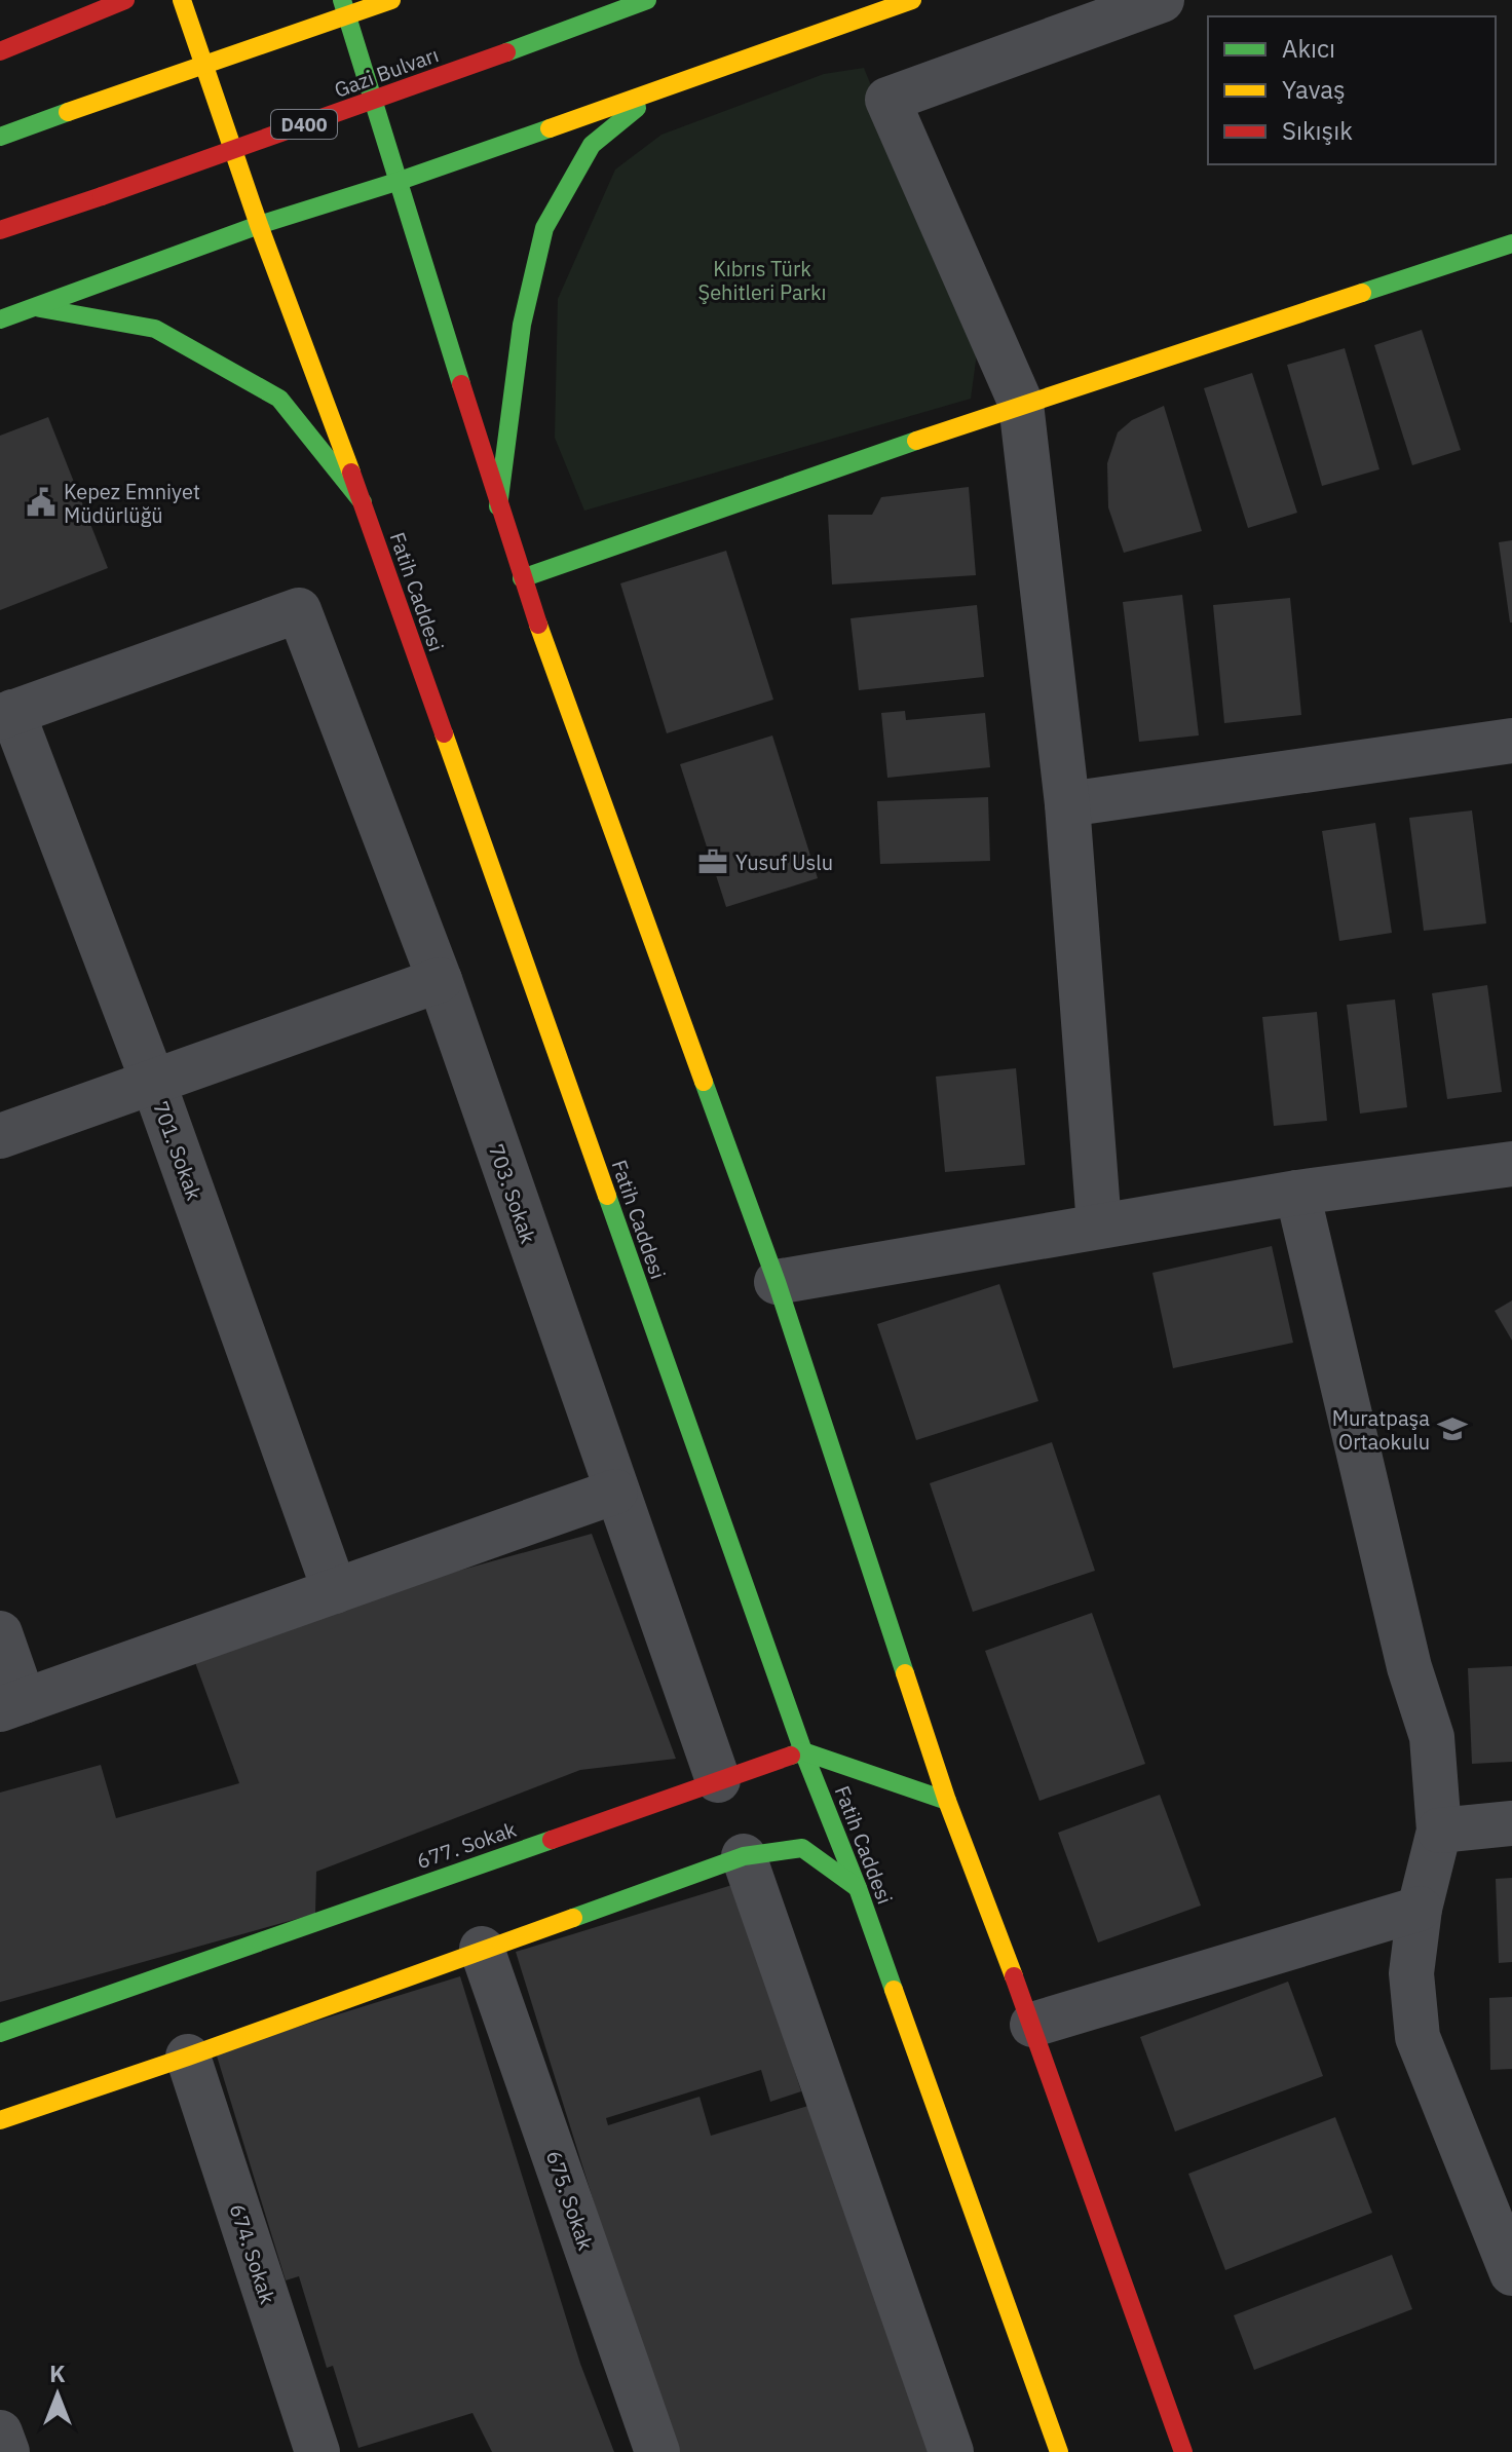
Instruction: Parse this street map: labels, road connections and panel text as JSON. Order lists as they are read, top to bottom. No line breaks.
{"streets":{"main road":["Gazi Bulvarı","D400","Fatih Caddesi","677. Sokak"],"street":["701. Sokak","703. Sokak","675. Sokak","674. Sokak"]},"crossings":[["Fatih Caddesi","677. Sokak"],["701. Sokak","703. Sokak"],["703. Sokak","677. Sokak"]],"parks":["Kıbrıs Türk Şehitleri Parkı"],"places":{"public building":["Kepez Emniyet Müdürlüğü"],"office":["Yusuf Uslu"],"school or university":["Muratpaşa Ortaokulu"]},"legend":["Akıcı","Yavaş","Sıkışık"],"north":"top"}
